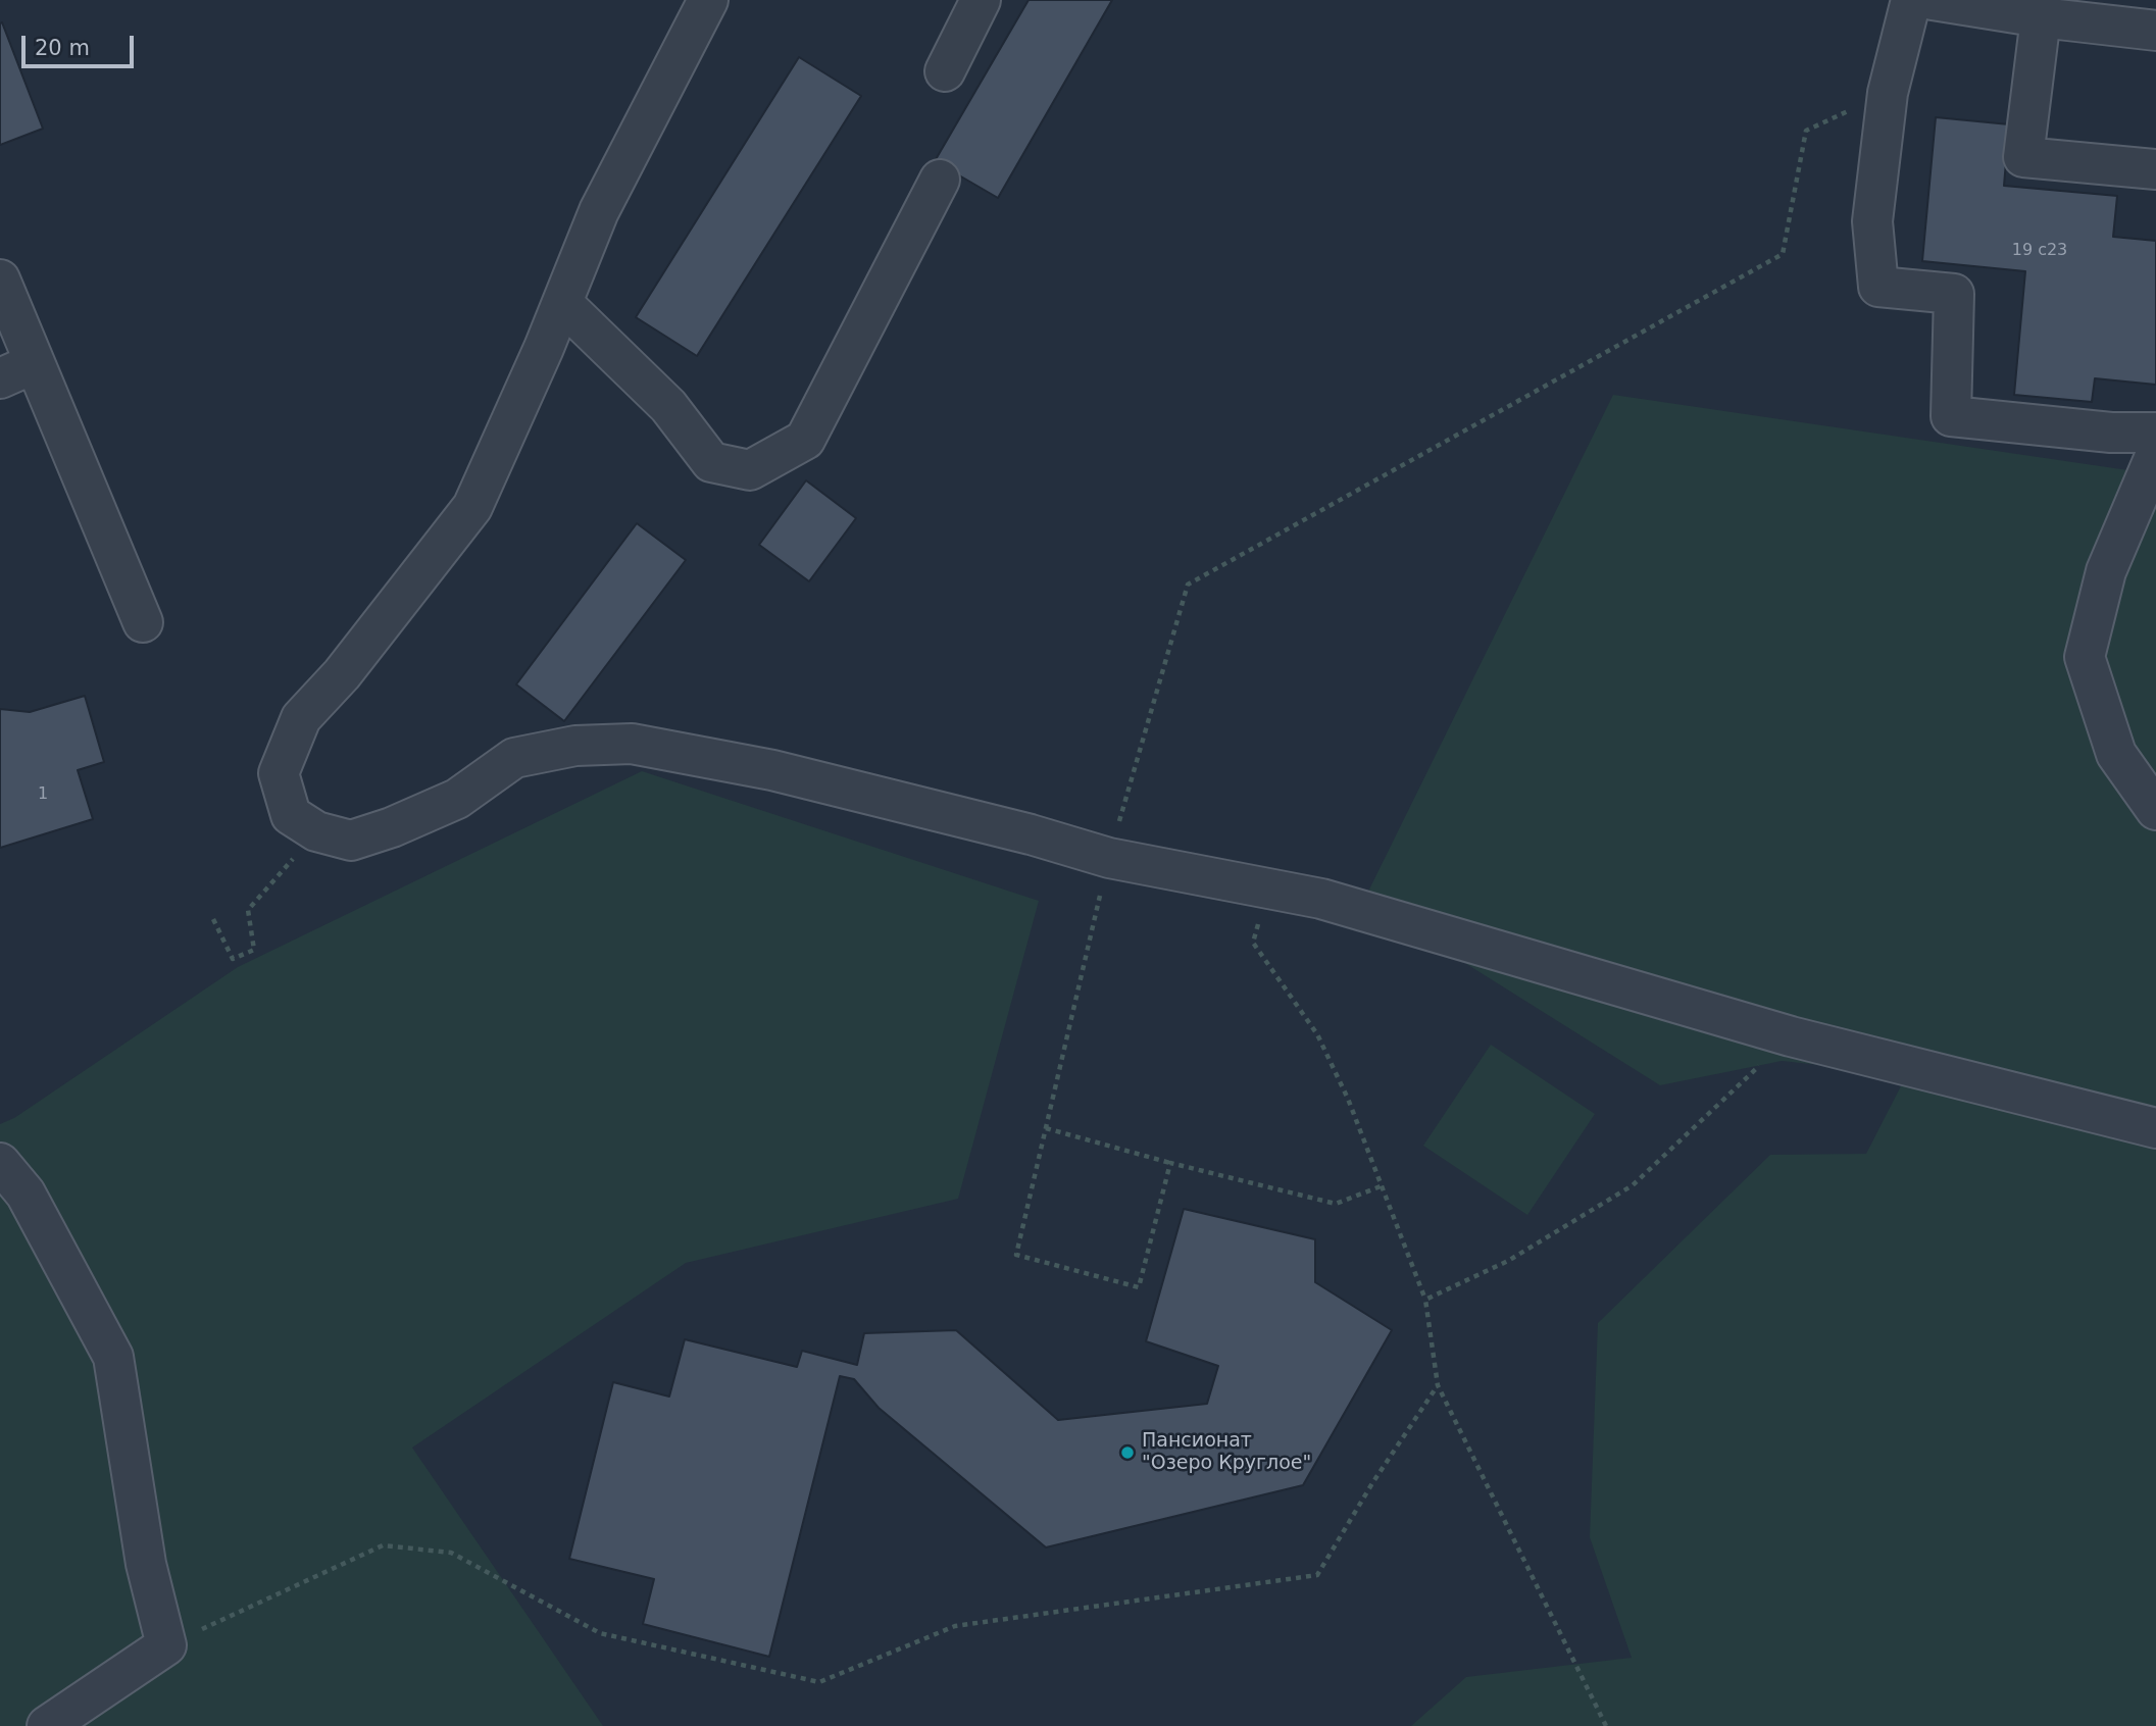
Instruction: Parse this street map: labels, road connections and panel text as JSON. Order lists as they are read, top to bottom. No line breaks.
{"places":["Пансионат \"Озеро Круглое\""],"house_numbers":["19 с23","1"],"scale_bar":"20 m"}
